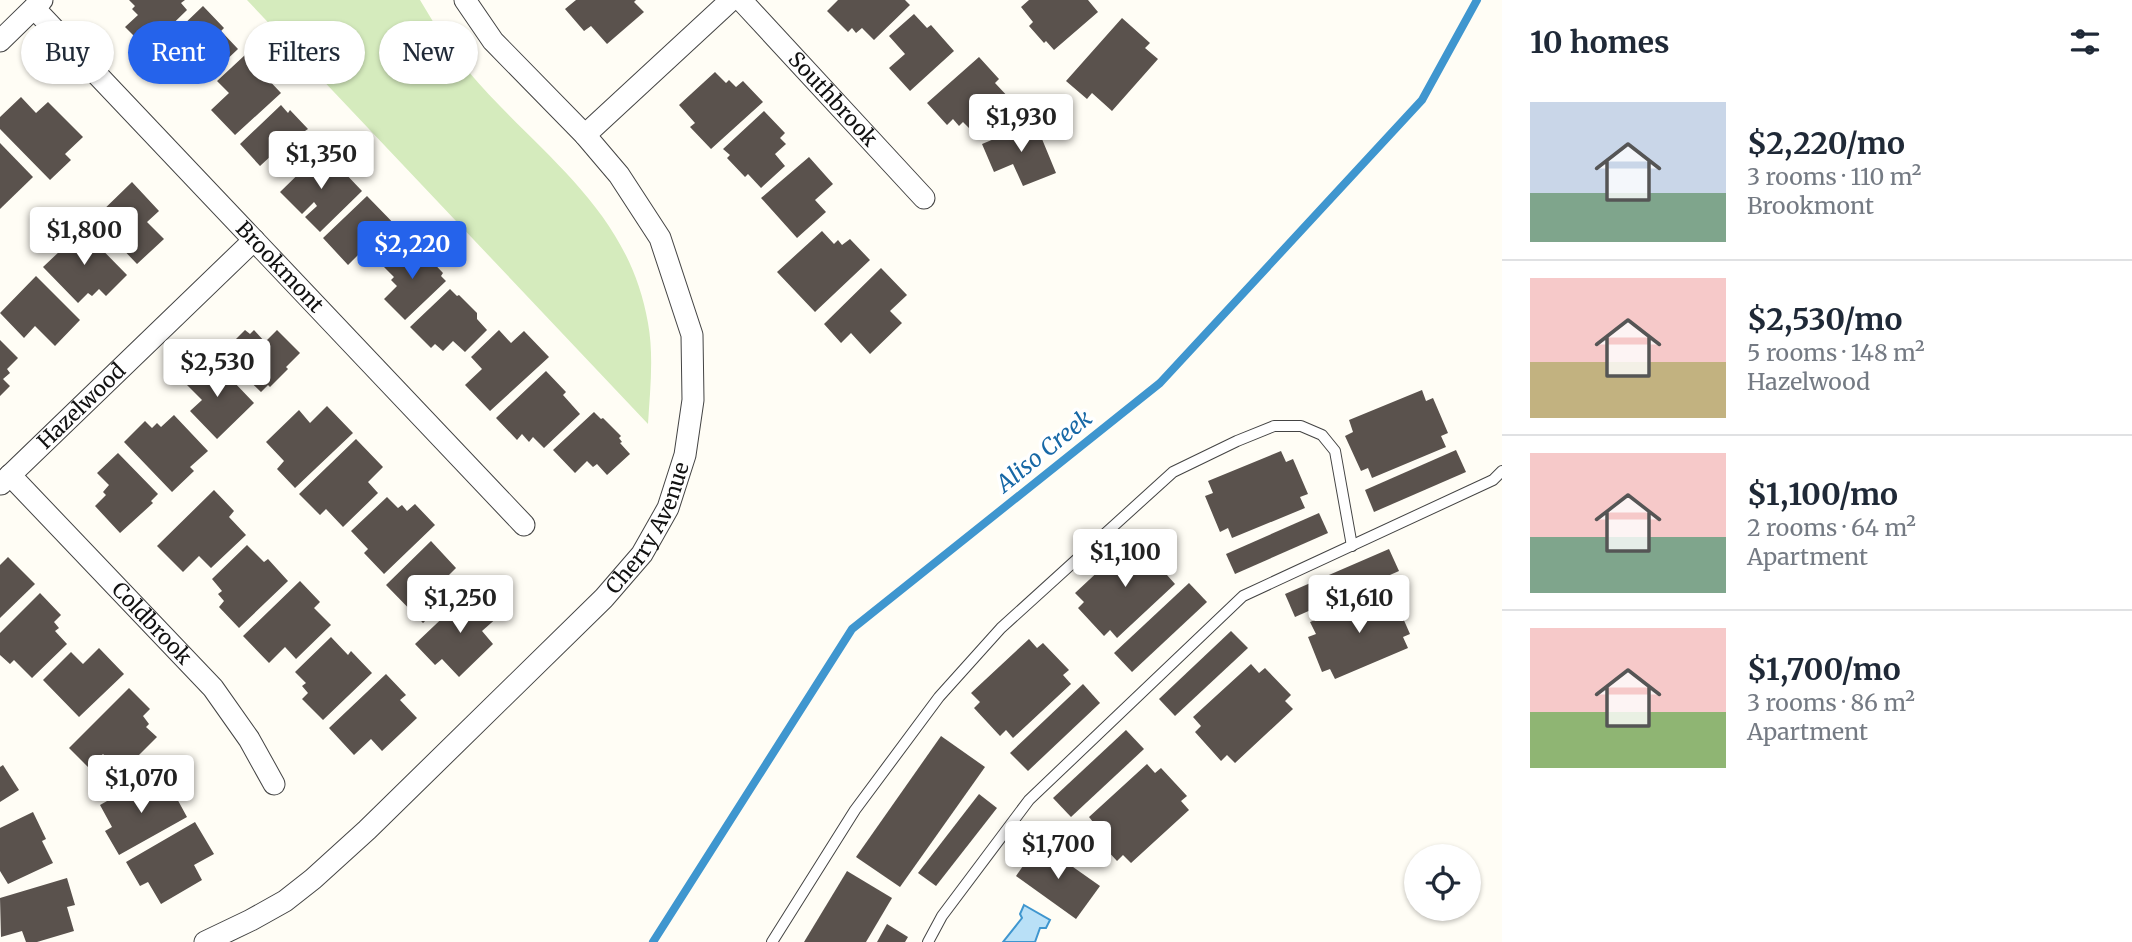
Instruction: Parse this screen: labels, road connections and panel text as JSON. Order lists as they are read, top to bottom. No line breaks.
{"streets":{"street":["Southbrook","Brookmont","Hazelwood","Cherry Avenue","Coldbrook"]},"crossings":[["Brookmont","Hazelwood"],["Hazelwood","Coldbrook"]],"water":["Aliso Creek"],"page":{"heading":"10 homes","chip":["Buy","Rent","Filters","New"],"list":[{"name":"$2,220/mo","note":"3 rooms · 110 m² · Brookmont"},{"name":"$2,530/mo","note":"5 rooms · 148 m² · Hazelwood"},{"name":"$1,100/mo","note":"2 rooms · 64 m² · Apartment"},{"name":"$1,700/mo","note":"3 rooms · 86 m² · Apartment"}],"price":["$1,930","$1,350","$1,800","$2,220","$2,530","$1,100","$1,250","$1,610","$1,070","$1,700"]}}
